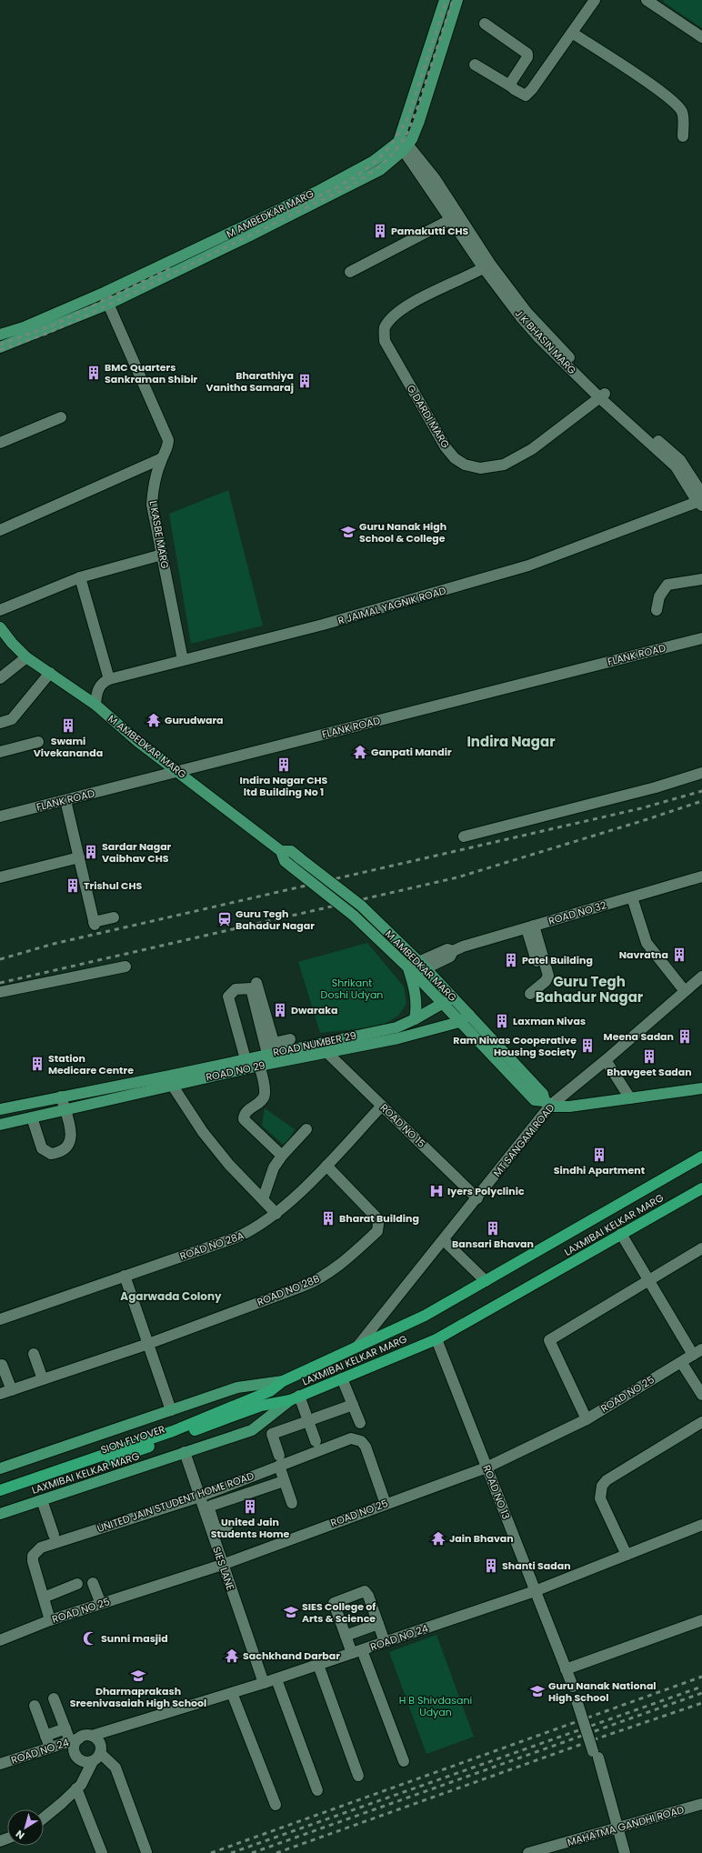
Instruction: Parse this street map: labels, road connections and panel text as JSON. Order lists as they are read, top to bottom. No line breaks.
{"streets":{"highway":["LAXMIBAI KELKAR MARG","SION FLYOVER"],"main road":["M AMBEDKAR MARG","ROAD NUMBER 29","ROAD NO 29"],"street":["J K BHASIN MARG","G DARDI MARG","L KASBE MARG","R JAIMAL YAGNIK ROAD","FLANK ROAD","ROAD NO 32","ROAD NO 15","MT SANGAM ROAD","ROAD NO 28A","ROAD NO 28B","ROAD NO 25","ROAD NO 13","UNITED JAIN STUDENT HOME ROAD","SIES LANE","ROAD NO 24","MAHATMA GANDHI ROAD"]},"crossings":[["M AMBEDKAR MARG","J K BHASIN MARG"],["M AMBEDKAR MARG","L KASBE MARG"],["M AMBEDKAR MARG","FLANK ROAD"],["M AMBEDKAR MARG","ROAD NO 32"],["M AMBEDKAR MARG","ROAD NUMBER 29"],["M AMBEDKAR MARG","ROAD NO 29"],["M AMBEDKAR MARG","MT SANGAM ROAD"],["J K BHASIN MARG","G DARDI MARG"],["J K BHASIN MARG","R JAIMAL YAGNIK ROAD"],["L KASBE MARG","R JAIMAL YAGNIK ROAD"],["ROAD NUMBER 29","ROAD NO 29"],["ROAD NO 29","ROAD NO 15"],["ROAD NO 15","MT SANGAM ROAD"],["ROAD NO 15","ROAD NO 28A"],["MT SANGAM ROAD","LAXMIBAI KELKAR MARG"],["LAXMIBAI KELKAR MARG","SION FLYOVER"],["LAXMIBAI KELKAR MARG","ROAD NO 13"],["LAXMIBAI KELKAR MARG","SIES LANE"],["ROAD NO 28A","ROAD NO 28B"],["ROAD NO 25","ROAD NO 13"],["ROAD NO 25","UNITED JAIN STUDENT HOME ROAD"],["ROAD NO 25","SIES LANE"],["ROAD NO 13","ROAD NO 24"],["UNITED JAIN STUDENT HOME ROAD","SIES LANE"],["SIES LANE","ROAD NO 24"]],"districts":["Indira Nagar","Guru Tegh Bahadur Nagar","Agarwada Colony"],"parks":["Shrikant Doshi Udyan","H B Shivdasani Udyan"],"places":{"building":["Pamakutti CHS","BMC Quarters Sankraman Shibir","Bharathiya Vanitha Samaraj","Swami Vivekananda","Indira Nagar CHS ltd Building No 1","Sardar Nagar Vaibhav CHS","Trishul CHS","Navratna","Patel Building","Dwaraka","Laxman Nivas","Meena Sadan","Ram Niwas Cooperative Housing Society","Bhavgeet Sadan","Station Medicare Centre","Sindhi Apartment","Bharat Building","Bansari Bhavan","United Jain Students Home","Shanti Sadan"],"school or university":["Guru Nanak High School & College","SIES College of Arts & Science","Dharmaprakash Sreenivasaiah High School","Guru Nanak National High School"],"temple":["Gurudwara","Ganpati Mandir","Jain Bhavan","Sachkhand Darbar"],"station":["Guru Tegh Bahadur Nagar"],"hospital":["Iyers Polyclinic"],"mosque":["Sunni masjid"]},"north":"bottom left"}
